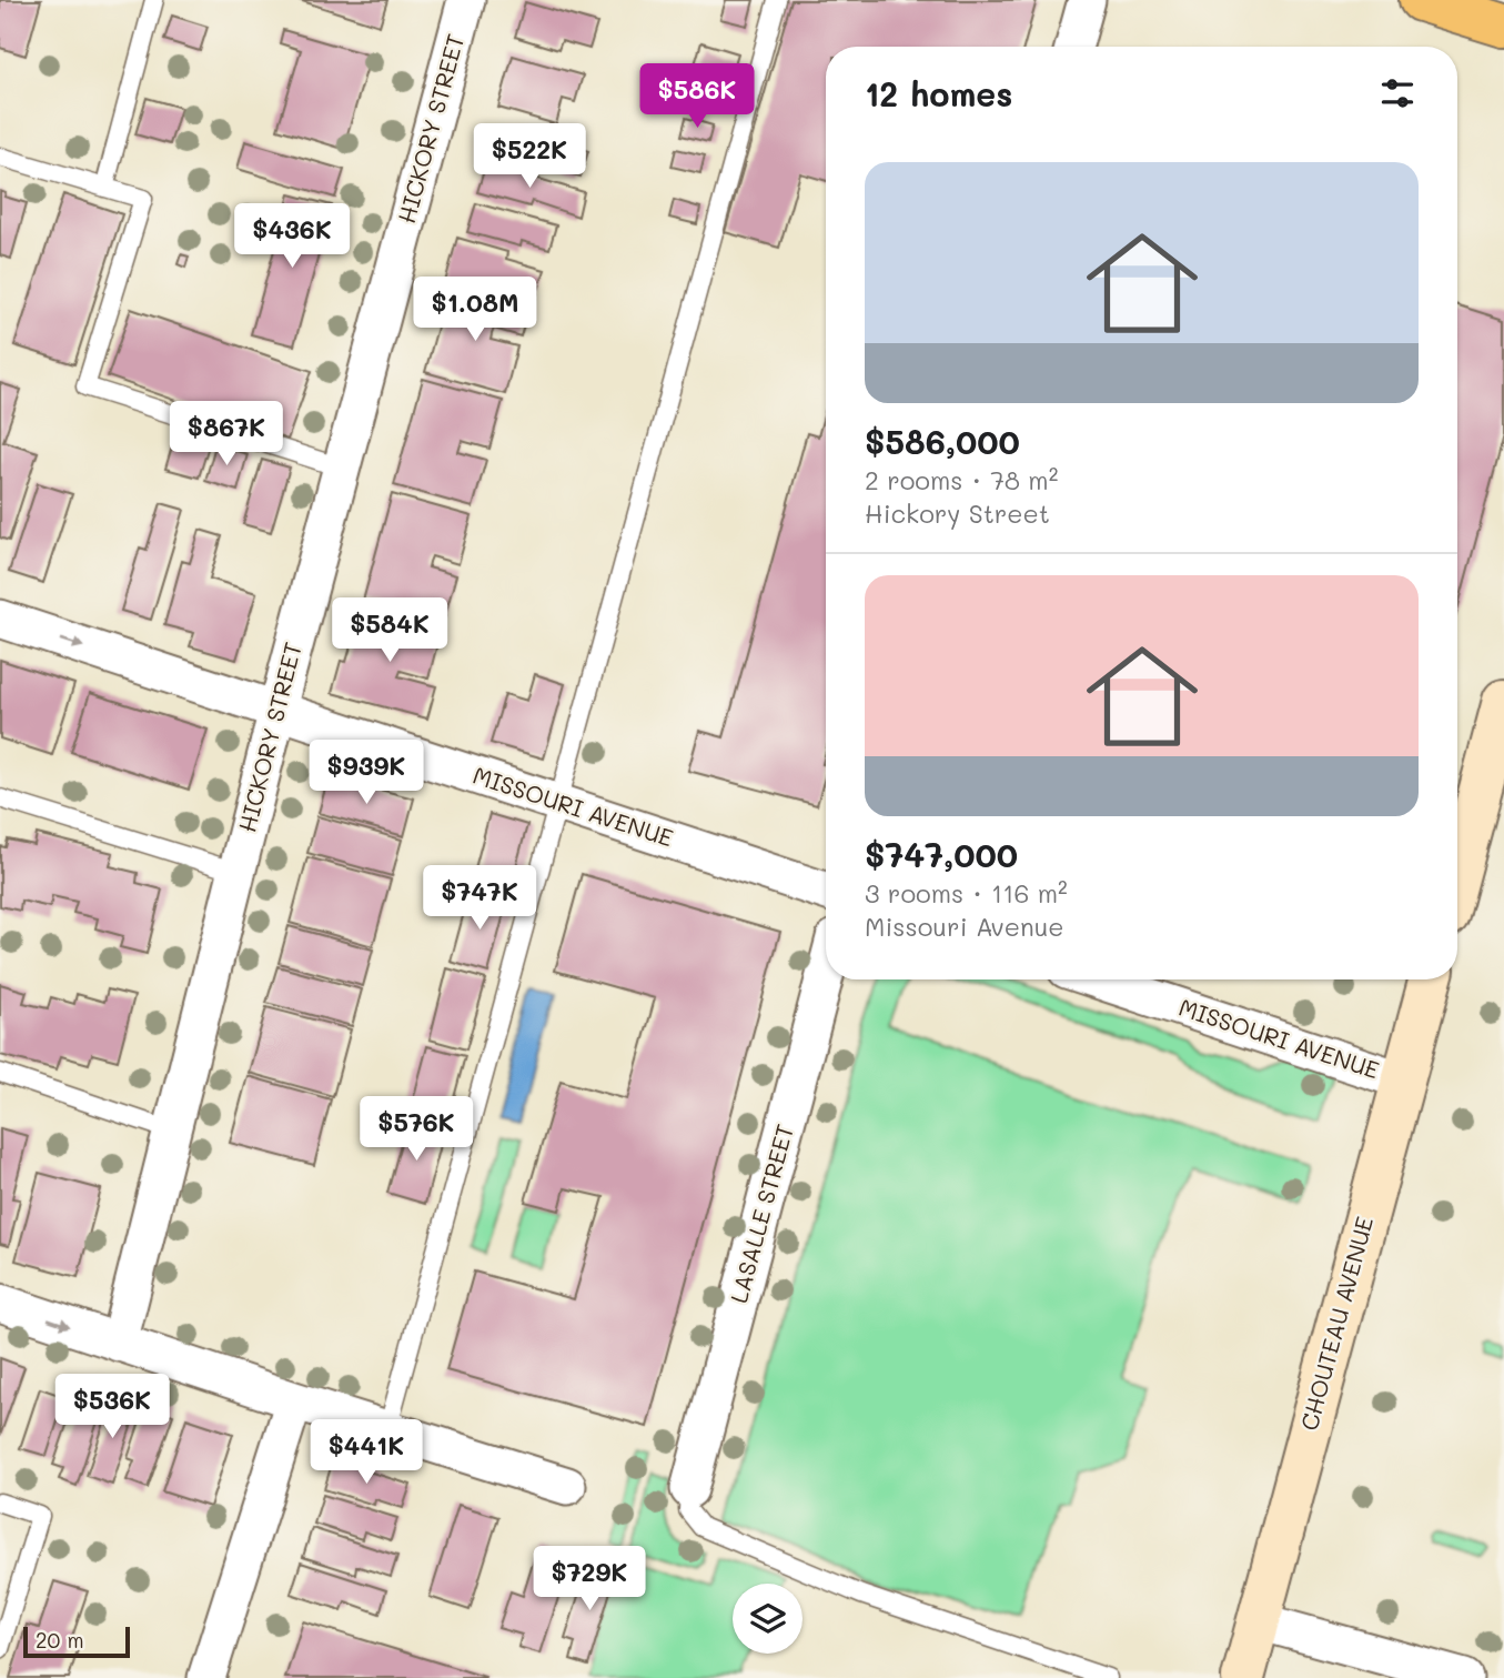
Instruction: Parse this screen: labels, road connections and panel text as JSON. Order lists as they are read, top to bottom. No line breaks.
{"streets":{"main road":["CHOUTEAU AVENUE"],"street":["HICKORY STREET","MISSOURI AVENUE","LASALLE STREET"]},"crossings":[["HICKORY STREET","MISSOURI AVENUE"],["MISSOURI AVENUE","CHOUTEAU AVENUE"]],"scale_bar":"20 m","page":{"heading":"12 homes","price":["$586K","$522K","$436K","$1.08M","$867K","$584K","$939K","$747K","$576K","$536K","$441K","$729K"],"list":[{"name":"$586,000","note":"2 rooms · 78 m² · Hickory Street"},{"name":"$747,000","note":"3 rooms · 116 m² · Missouri Avenue"}],"scale":"20 m"}}
